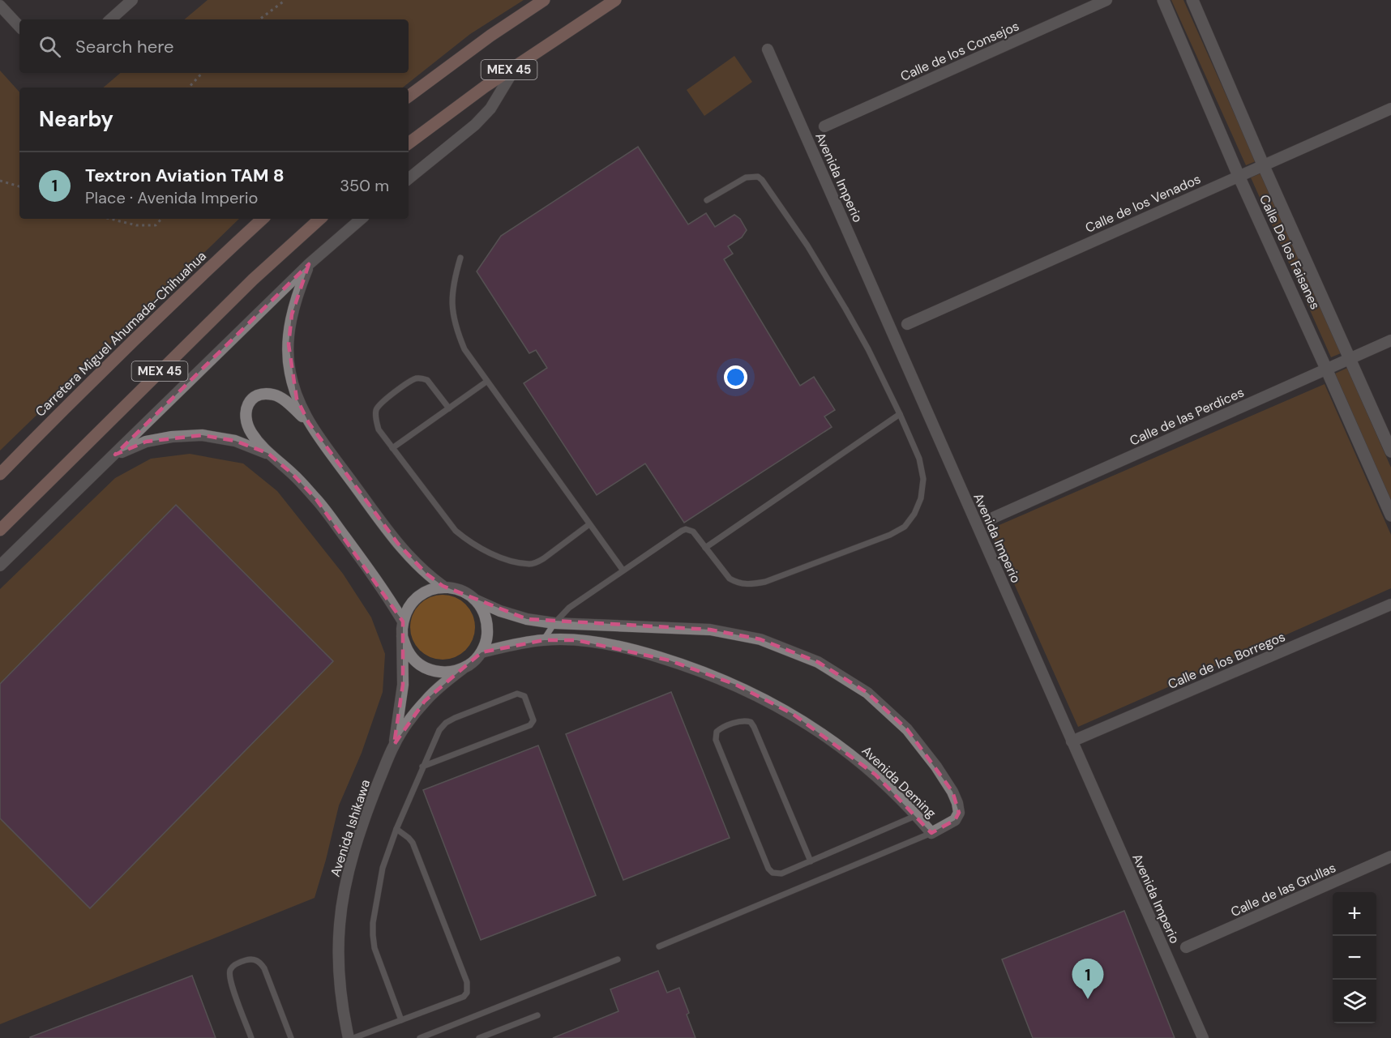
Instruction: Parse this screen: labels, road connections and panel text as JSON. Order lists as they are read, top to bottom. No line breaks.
{"streets":{"main road":["MEX 45","Carretera Miguel Ahumada-Chihuahua"],"street":["Calle de los Consejos","Avenida Imperio","Calle de los Venados","Calle De los Faisanes","Calle de las Perdices","Calle de los Borregos","Avenida Deming","Avenida Ishikawa","Calle de las Grullas"]},"crossings":[["Avenida Imperio","Calle de los Borregos"],["Calle de los Venados","Calle De los Faisanes"],["Calle De los Faisanes","Calle de las Perdices"],["Avenida Deming","Avenida Ishikawa"]],"page":{"search":"Search here","heading":"Nearby","list":[{"mark":"1","name":"Textron Aviation TAM 8","note":"Place · Avenida Imperio","value":"350 m"}],"map_buttons":["+","−"],"pins":"1"}}
